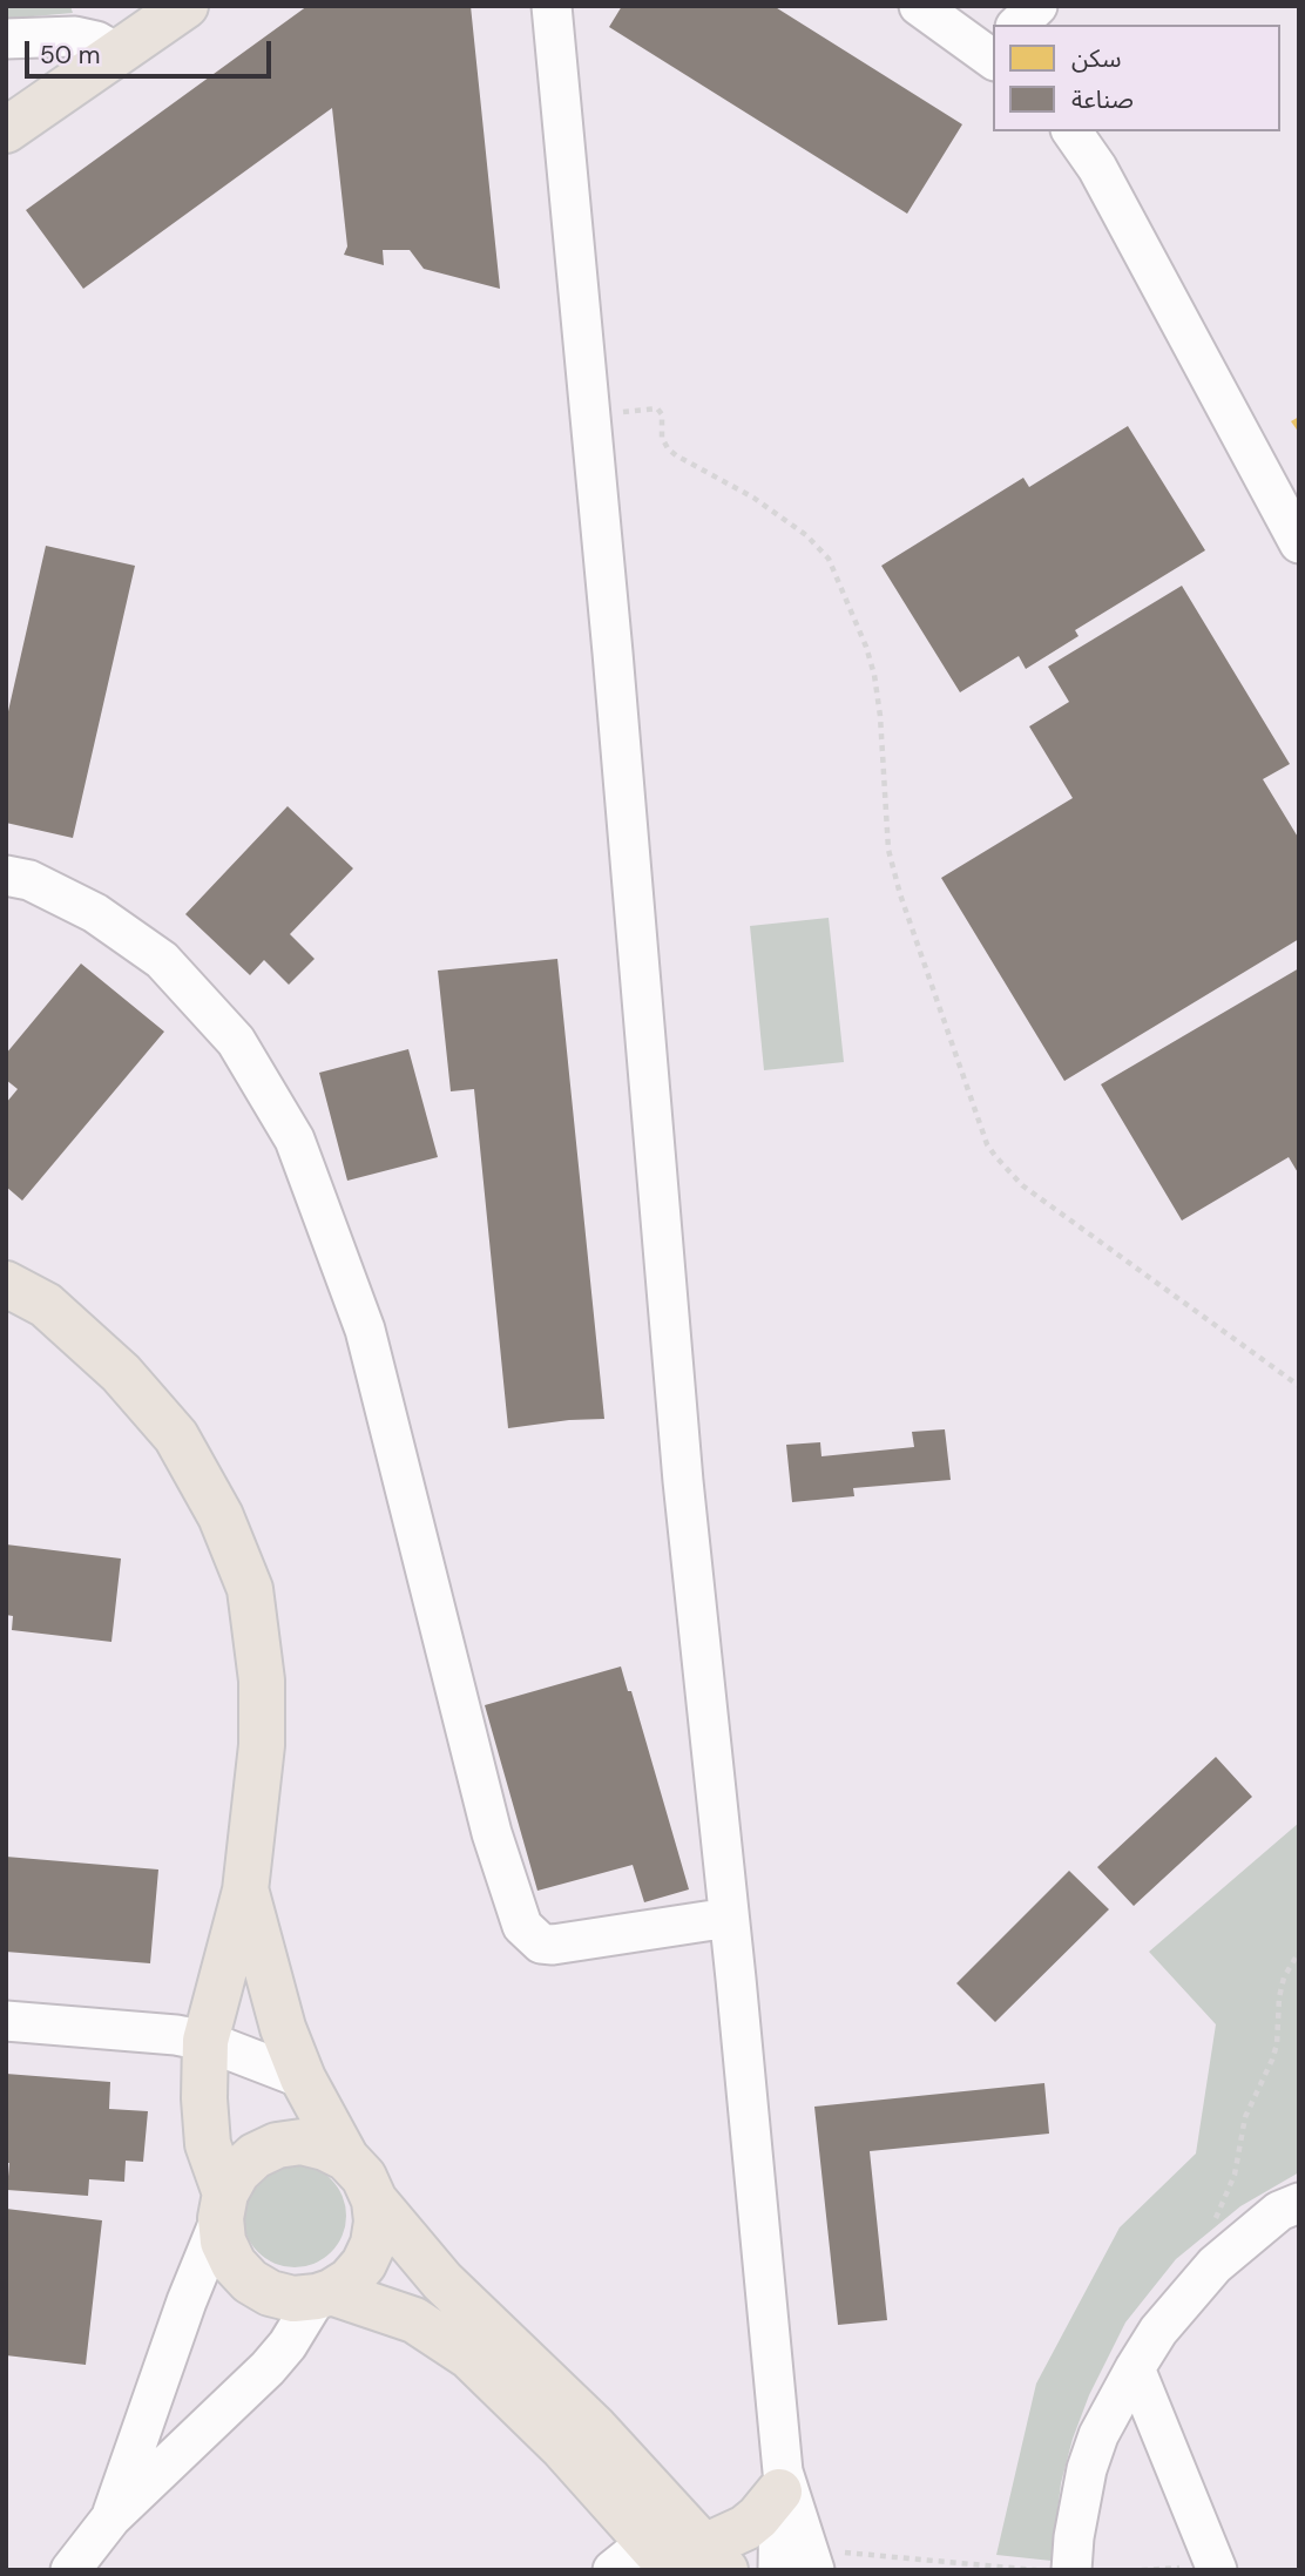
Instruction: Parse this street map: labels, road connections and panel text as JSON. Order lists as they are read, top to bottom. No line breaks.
{"legend":["سكن","صناعة"],"scale_bar":"50 m"}
